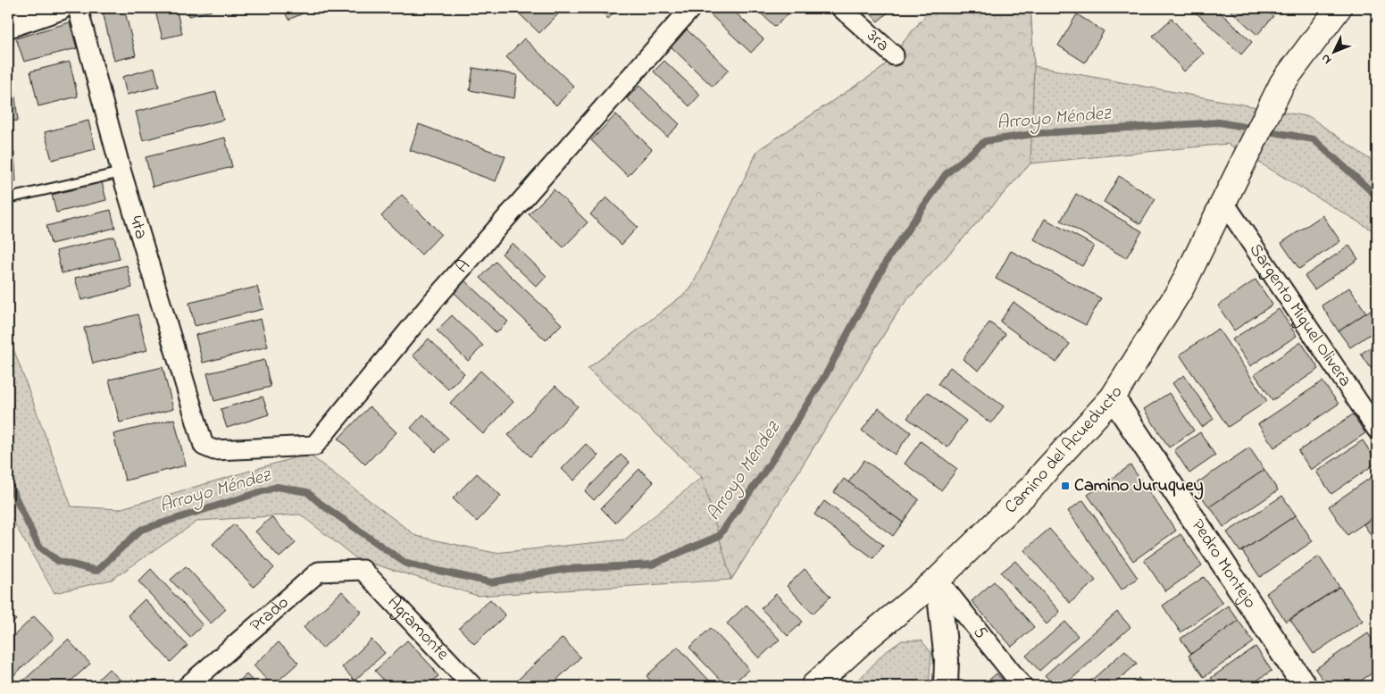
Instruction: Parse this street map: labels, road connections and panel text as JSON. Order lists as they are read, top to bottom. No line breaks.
{"streets":{"main road":["Camino del Acueducto"],"street":["3ra","4ta","A","Sargento Miguel Olivera","Pedro Montejo","Prado","Agramonte","5"]},"crossings":[["4ta","A"],["Sargento Miguel Olivera","Camino del Acueducto"],["Camino del Acueducto","Pedro Montejo"],["Camino del Acueducto","5"],["Prado","Agramonte"]],"water":["Arroyo Méndez"],"places":{"transit":["Camino Juruquey"]},"north":"bottom left"}
